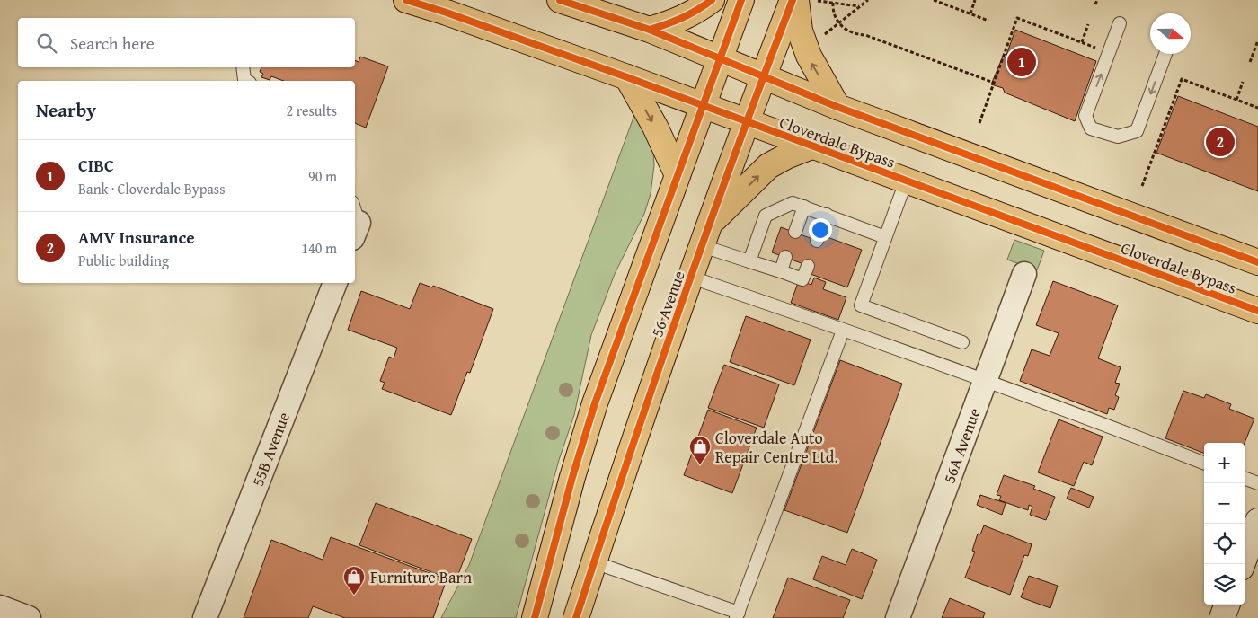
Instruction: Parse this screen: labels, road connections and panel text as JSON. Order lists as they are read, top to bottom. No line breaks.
{"streets":{"highway":["Cloverdale Bypass","56 Avenue"],"street":["56A Avenue","55B Avenue"]},"crossings":[["Cloverdale Bypass","56 Avenue"]],"places":{"shop":["Cloverdale Auto Repair Centre Ltd.","Furniture Barn"]},"north":"right","page":{"search":"Search here","pins":["1","2"],"heading":["Nearby","2 results"],"list":[{"mark":"1","name":"CIBC","note":"Bank · Cloverdale Bypass","value":"90 m"},{"mark":"2","name":"AMV Insurance","note":"Public building","value":"140 m"}],"map_buttons":["+","−"]}}
